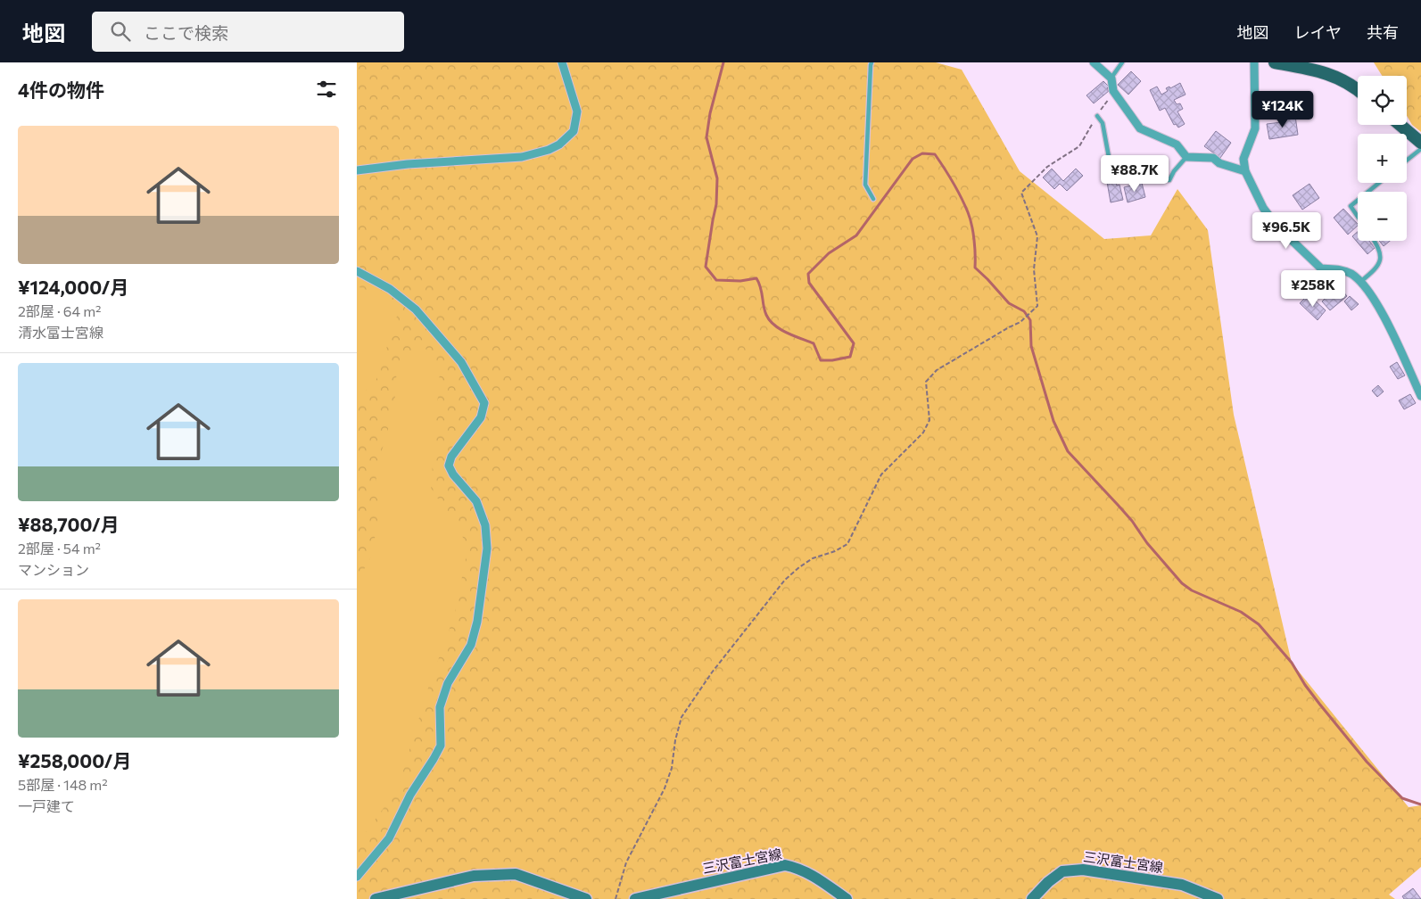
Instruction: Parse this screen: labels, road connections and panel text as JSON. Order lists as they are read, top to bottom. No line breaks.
{"streets":{"main road":["三沢富士宮線"]},"page":{"header":"地図","search":"ここで検索","nav":["地図","レイヤ","共有"],"heading":"4件の物件","map_buttons":["+","−"],"price":["¥124K","¥88.7K","¥96.5K","¥258K"],"list":[{"name":"¥124,000/月","note":"2部屋 · 64 m² · 清水富士宮線"},{"name":"¥88,700/月","note":"2部屋 · 54 m² · マンション"},{"name":"¥258,000/月","note":"5部屋 · 148 m² · 一戸建て"}]}}
